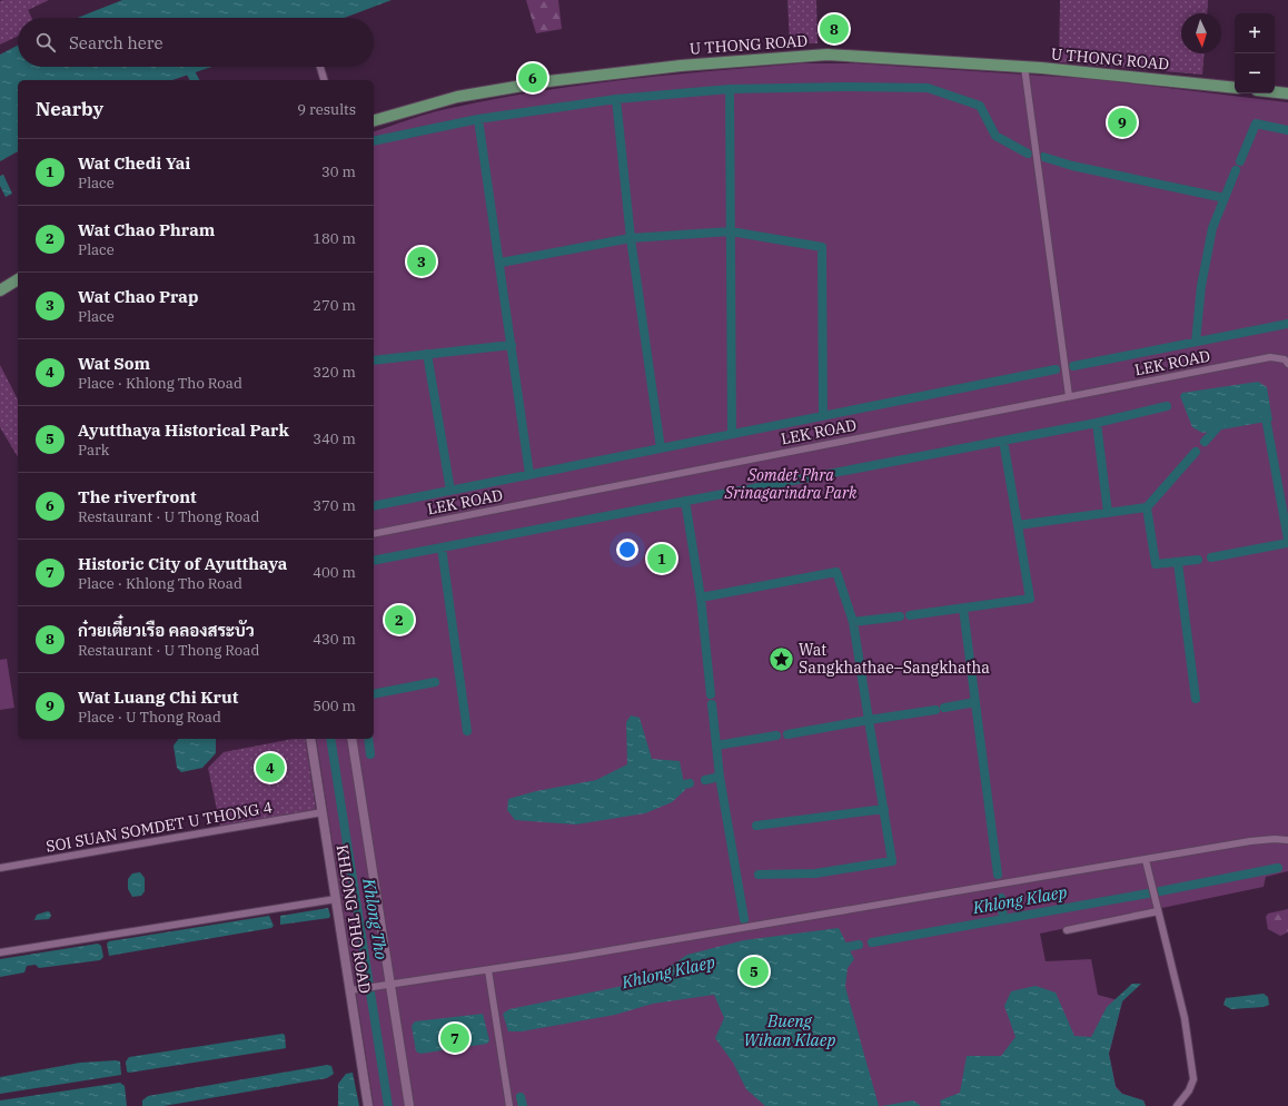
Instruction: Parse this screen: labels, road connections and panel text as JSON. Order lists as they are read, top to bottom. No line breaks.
{"streets":{"main road":["U THONG ROAD"],"street":["LEK ROAD","SOI SUAN SOMDET U THONG 4","KHLONG THO ROAD"]},"crossings":[["SOI SUAN SOMDET U THONG 4","KHLONG THO ROAD"]],"water":["Khlong Klaep","Khlong Tho","Bueng Wihan Klaep"],"parks":["Somdet Phra Srinagarindra Park"],"places":{"place":["Wat Sangkhathae–Sangkhatha"]},"north":"bottom","page":{"pins":["8","6","9","3","1","2","4","5","7"],"map_buttons":["+","−"],"search":"Search here","heading":["Nearby","9 results"],"list":[{"mark":"1","name":"Wat Chedi Yai","note":"Place","value":"30 m"},{"mark":"2","name":"Wat Chao Phram","note":"Place","value":"180 m"},{"mark":"3","name":"Wat Chao Prap","note":"Place","value":"270 m"},{"mark":"4","name":"Wat Som","note":"Place · Khlong Tho Road","value":"320 m"},{"mark":"5","name":"Ayutthaya Historical Park","note":"Park","value":"340 m"},{"mark":"6","name":"The riverfront","note":"Restaurant · U Thong Road","value":"370 m"},{"mark":"7","name":"Historic City of Ayutthaya","note":"Place · Khlong Tho Road","value":"400 m"},{"mark":"8","name":"ก๋วยเตี๋ยวเรือ คลองสระบัว","note":"Restaurant · U Thong Road","value":"430 m"},{"mark":"9","name":"Wat Luang Chi Krut","note":"Place · U Thong Road","value":"500 m"}]}}
